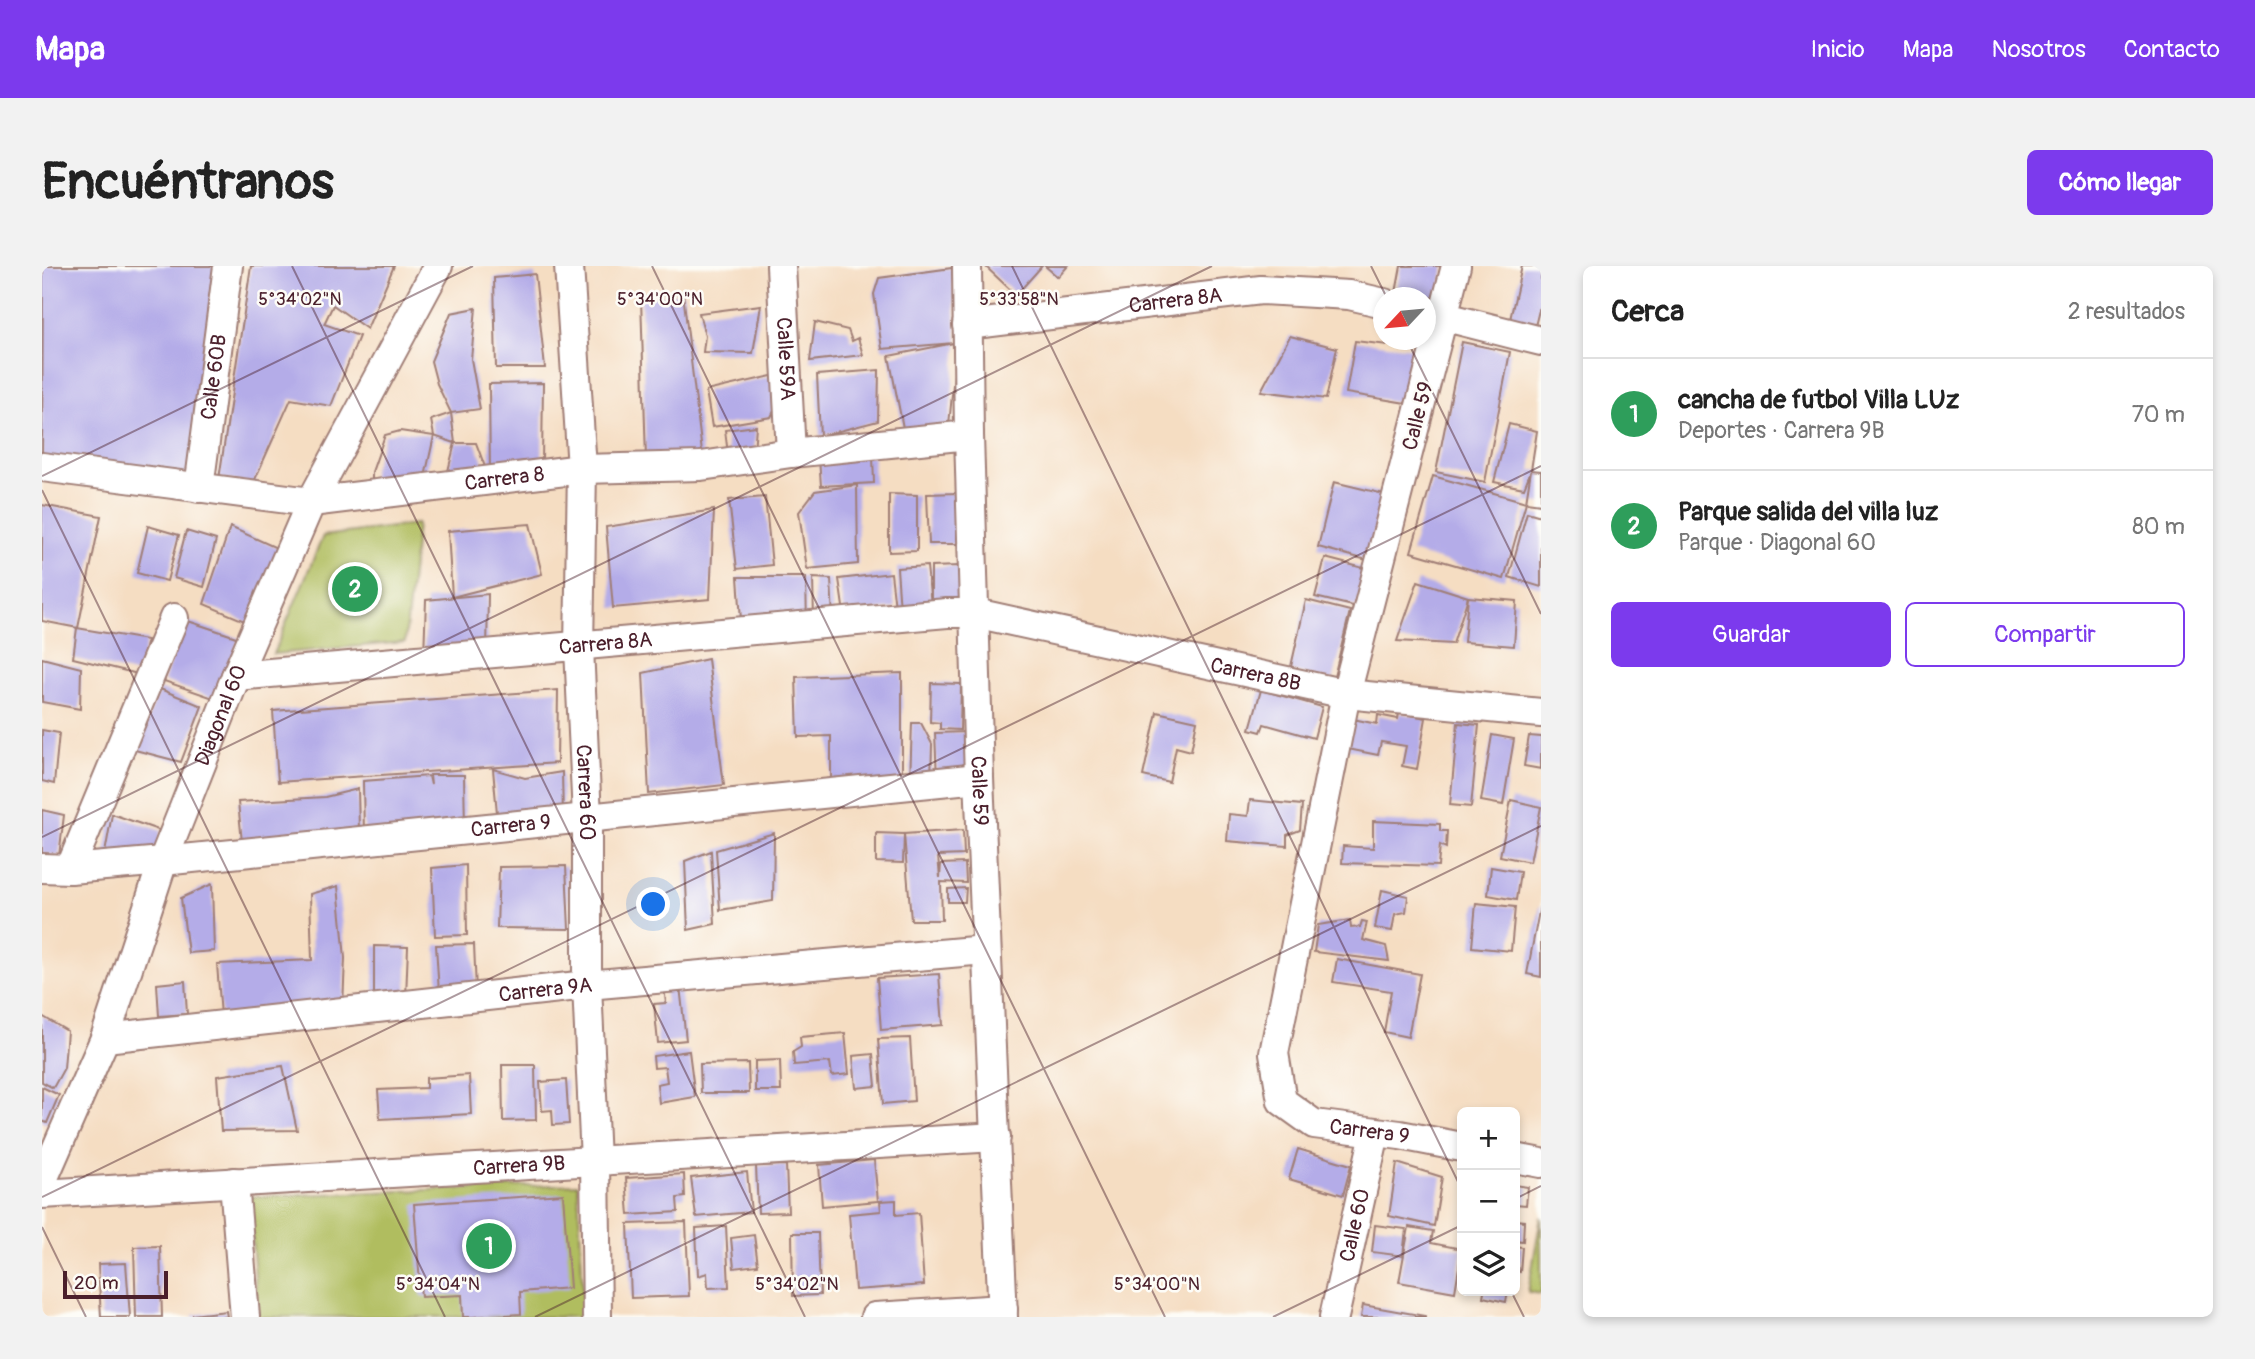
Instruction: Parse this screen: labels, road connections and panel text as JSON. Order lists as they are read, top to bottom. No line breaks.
{"streets":{"street":["Carrera 8A","Calle 59A","Calle 60B","Calle 59","Carrera 8","Carrera 8B","Diagonal 60","Carrera 60","Carrera 9","Carrera 9A","Carrera 9B","Calle 60"]},"crossings":[["Carrera 8A","Calle 59"],["Carrera 8A","Carrera 8B"],["Carrera 8A","Diagonal 60"],["Carrera 8A","Carrera 60"],["Calle 59A","Carrera 8"],["Calle 60B","Carrera 8"],["Calle 59","Carrera 8"],["Calle 59","Carrera 8B"],["Calle 59","Carrera 9"],["Calle 59","Carrera 9A"],["Calle 59","Carrera 9B"],["Carrera 8","Diagonal 60"],["Carrera 8","Carrera 60"],["Diagonal 60","Carrera 9"],["Diagonal 60","Carrera 9A"],["Carrera 60","Carrera 9"],["Carrera 60","Carrera 9A"],["Carrera 60","Carrera 9B"],["Carrera 9","Calle 60"]],"scale_bar":"20 m","north":"bottom left","page":{"header":"Mapa","nav":["Inicio","Mapa","Nosotros","Contacto"],"buttons":["Cómo llegar",["Guardar","Compartir"]],"title":"Encuéntranos","heading":["Cerca","2 resultados"],"list":[{"mark":"1","name":"cancha de futbol Villa LUz","note":"Deportes · Carrera 9B","value":"70 m"},{"mark":"2","name":"Parque salida del villa luz","note":"Parque · Diagonal 60","value":"80 m"}],"pins":["2","1"],"map_buttons":["+","−"],"scale":"20 m"},"coordinates":["5°34'02\"N","5°34'00\"N","5°33'58\"N","5°34'04\"N"]}
